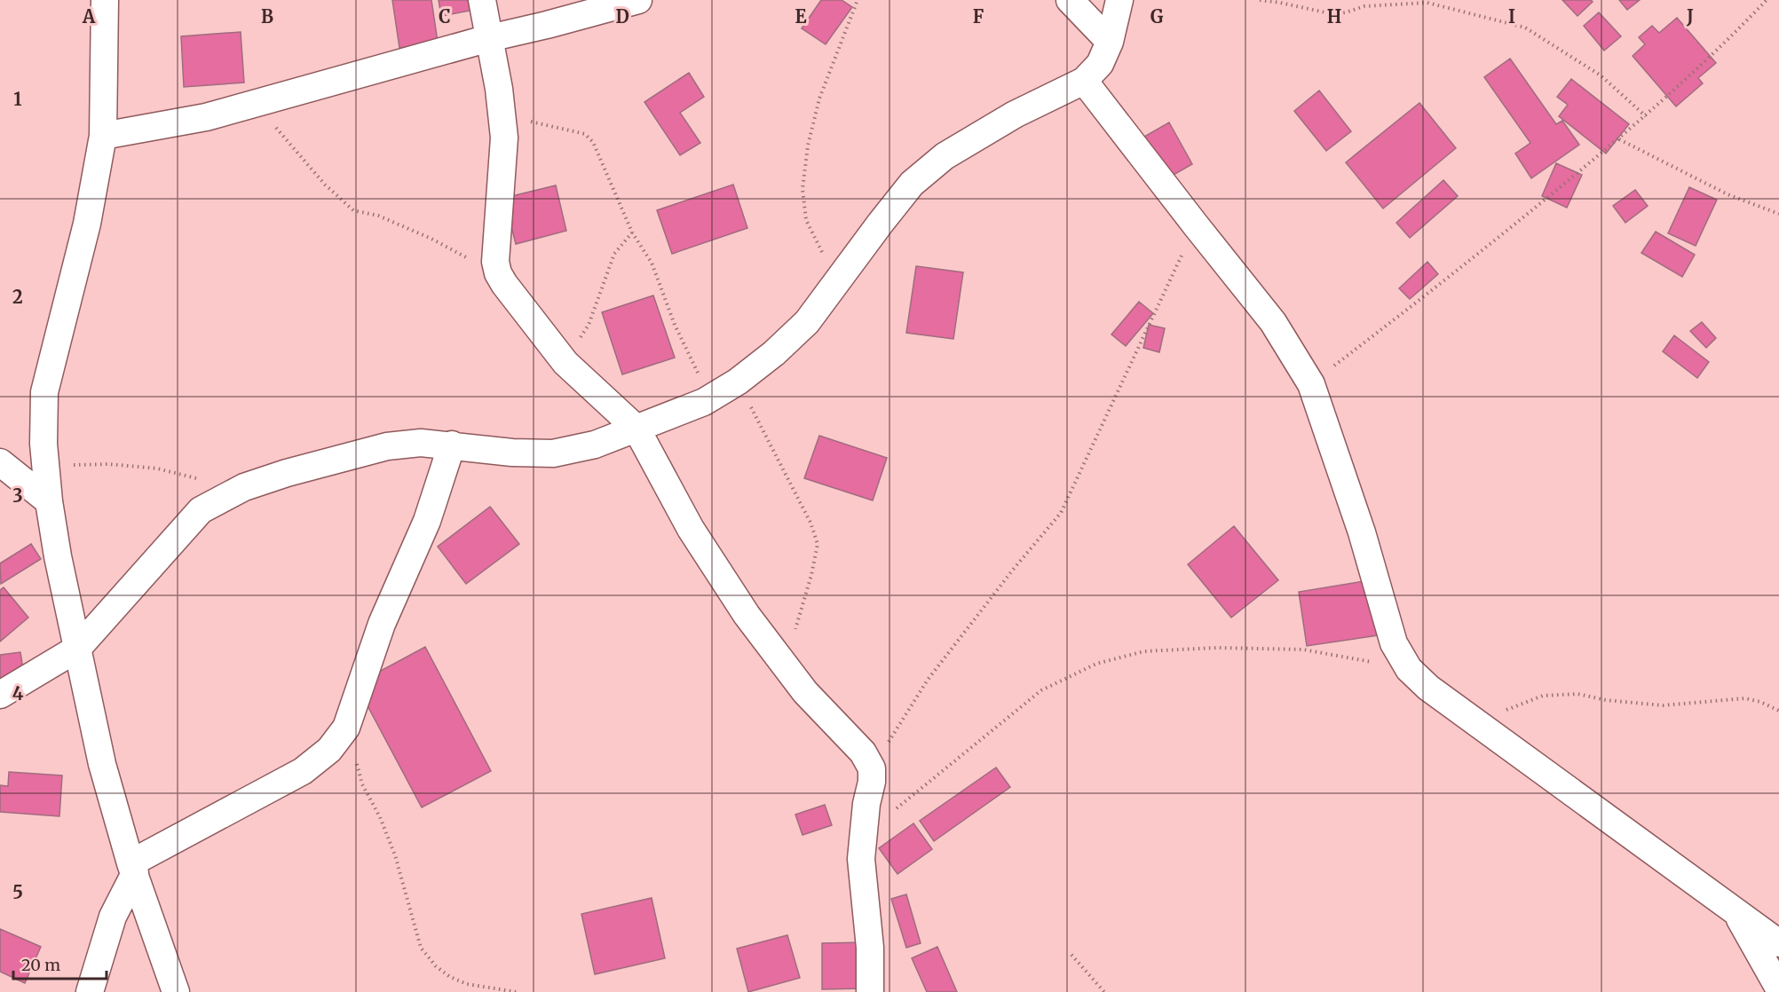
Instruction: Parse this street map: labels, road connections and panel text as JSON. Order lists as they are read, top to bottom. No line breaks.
{"scale_bar":"20 m","grid":{"columns":["A","B","C","D","E","F","G","H","I","J"],"rows":["1","2","3","4","5"]}}
